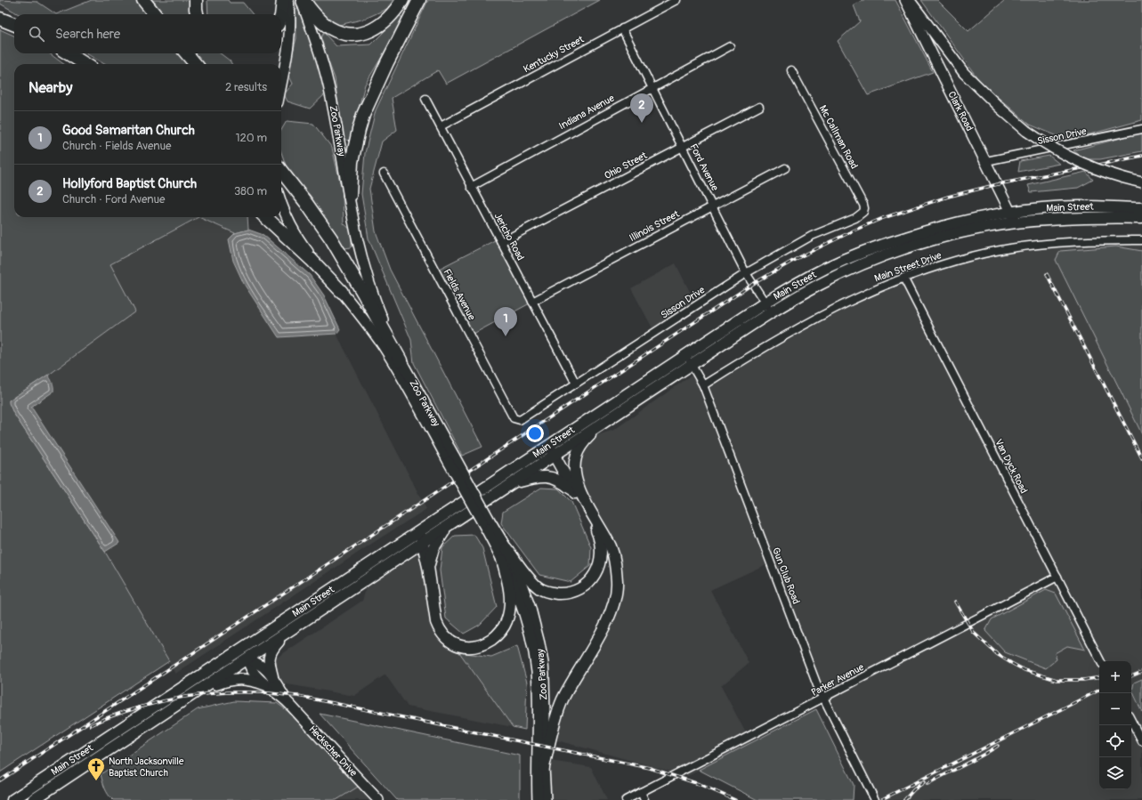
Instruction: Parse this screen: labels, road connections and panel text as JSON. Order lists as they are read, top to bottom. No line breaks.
{"streets":{"main road":["Clark Road","Zoo Parkway","Main Street","Heckscher Drive"],"street":["Kentucky Street","Indiana Avenue","Sisson Drive","Mc Callman Road","Ohio Street","Ford Avenue","Illinois Street","Jericho Road","Main Street Drive","Fields Avenue","Van Dyck Road","Gun Club Road","Parker Avenue"]},"crossings":[["Kentucky Street","Ford Avenue"],["Kentucky Street","Jericho Road"],["Clark Road","Sisson Drive"],["Clark Road","Main Street"],["Indiana Avenue","Ford Avenue"],["Indiana Avenue","Jericho Road"],["Sisson Drive","Mc Callman Road"],["Sisson Drive","Ford Avenue"],["Sisson Drive","Jericho Road"],["Sisson Drive","Fields Avenue"],["Ohio Street","Ford Avenue"],["Ohio Street","Jericho Road"],["Ford Avenue","Main Street"],["Ford Avenue","Illinois Street"],["Main Street","Gun Club Road"],["Main Street","Heckscher Drive"],["Illinois Street","Jericho Road"],["Main Street Drive","Van Dyck Road"],["Main Street Drive","Gun Club Road"],["Van Dyck Road","Parker Avenue"],["Gun Club Road","Parker Avenue"]],"places":{"church":["North Jacksonville Baptist Church"]},"page":{"search":"Search here","heading":["Nearby","2 results"],"pins":["2","1"],"list":[{"mark":"1","name":"Good Samaritan Church","note":"Church · Fields Avenue","value":"120 m"},{"mark":"2","name":"Hollyford Baptist Church","note":"Church · Ford Avenue","value":"380 m"}],"map_buttons":["+","−"]}}
